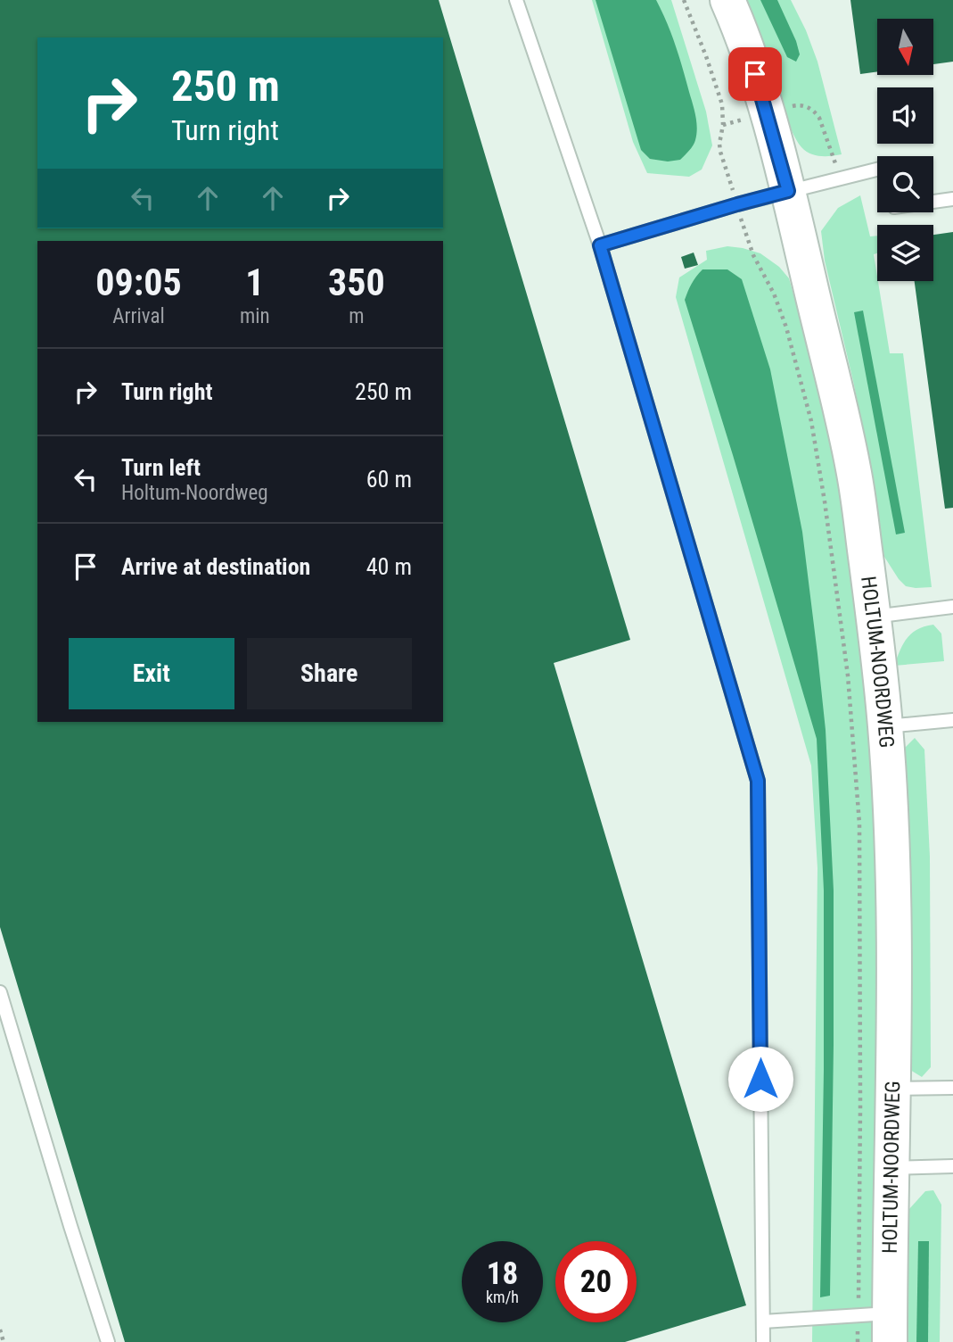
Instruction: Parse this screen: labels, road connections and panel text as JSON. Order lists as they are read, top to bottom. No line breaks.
{"streets":{"street":["HOLTUM-NOORDWEG"]},"north":"bottom","page":{"turn":["250 m","Turn right"],"eta":["09:05","Arrival","1","min","350","m"],"list":[{"name":"Turn right","value":"250 m"},{"name":"Turn left","note":"Holtum-Noordweg","value":"60 m"},{"name":"Arrive at destination","value":"40 m"}],"buttons":["Exit","Share"],"speed":"18 km/h","limit":"20"}}
